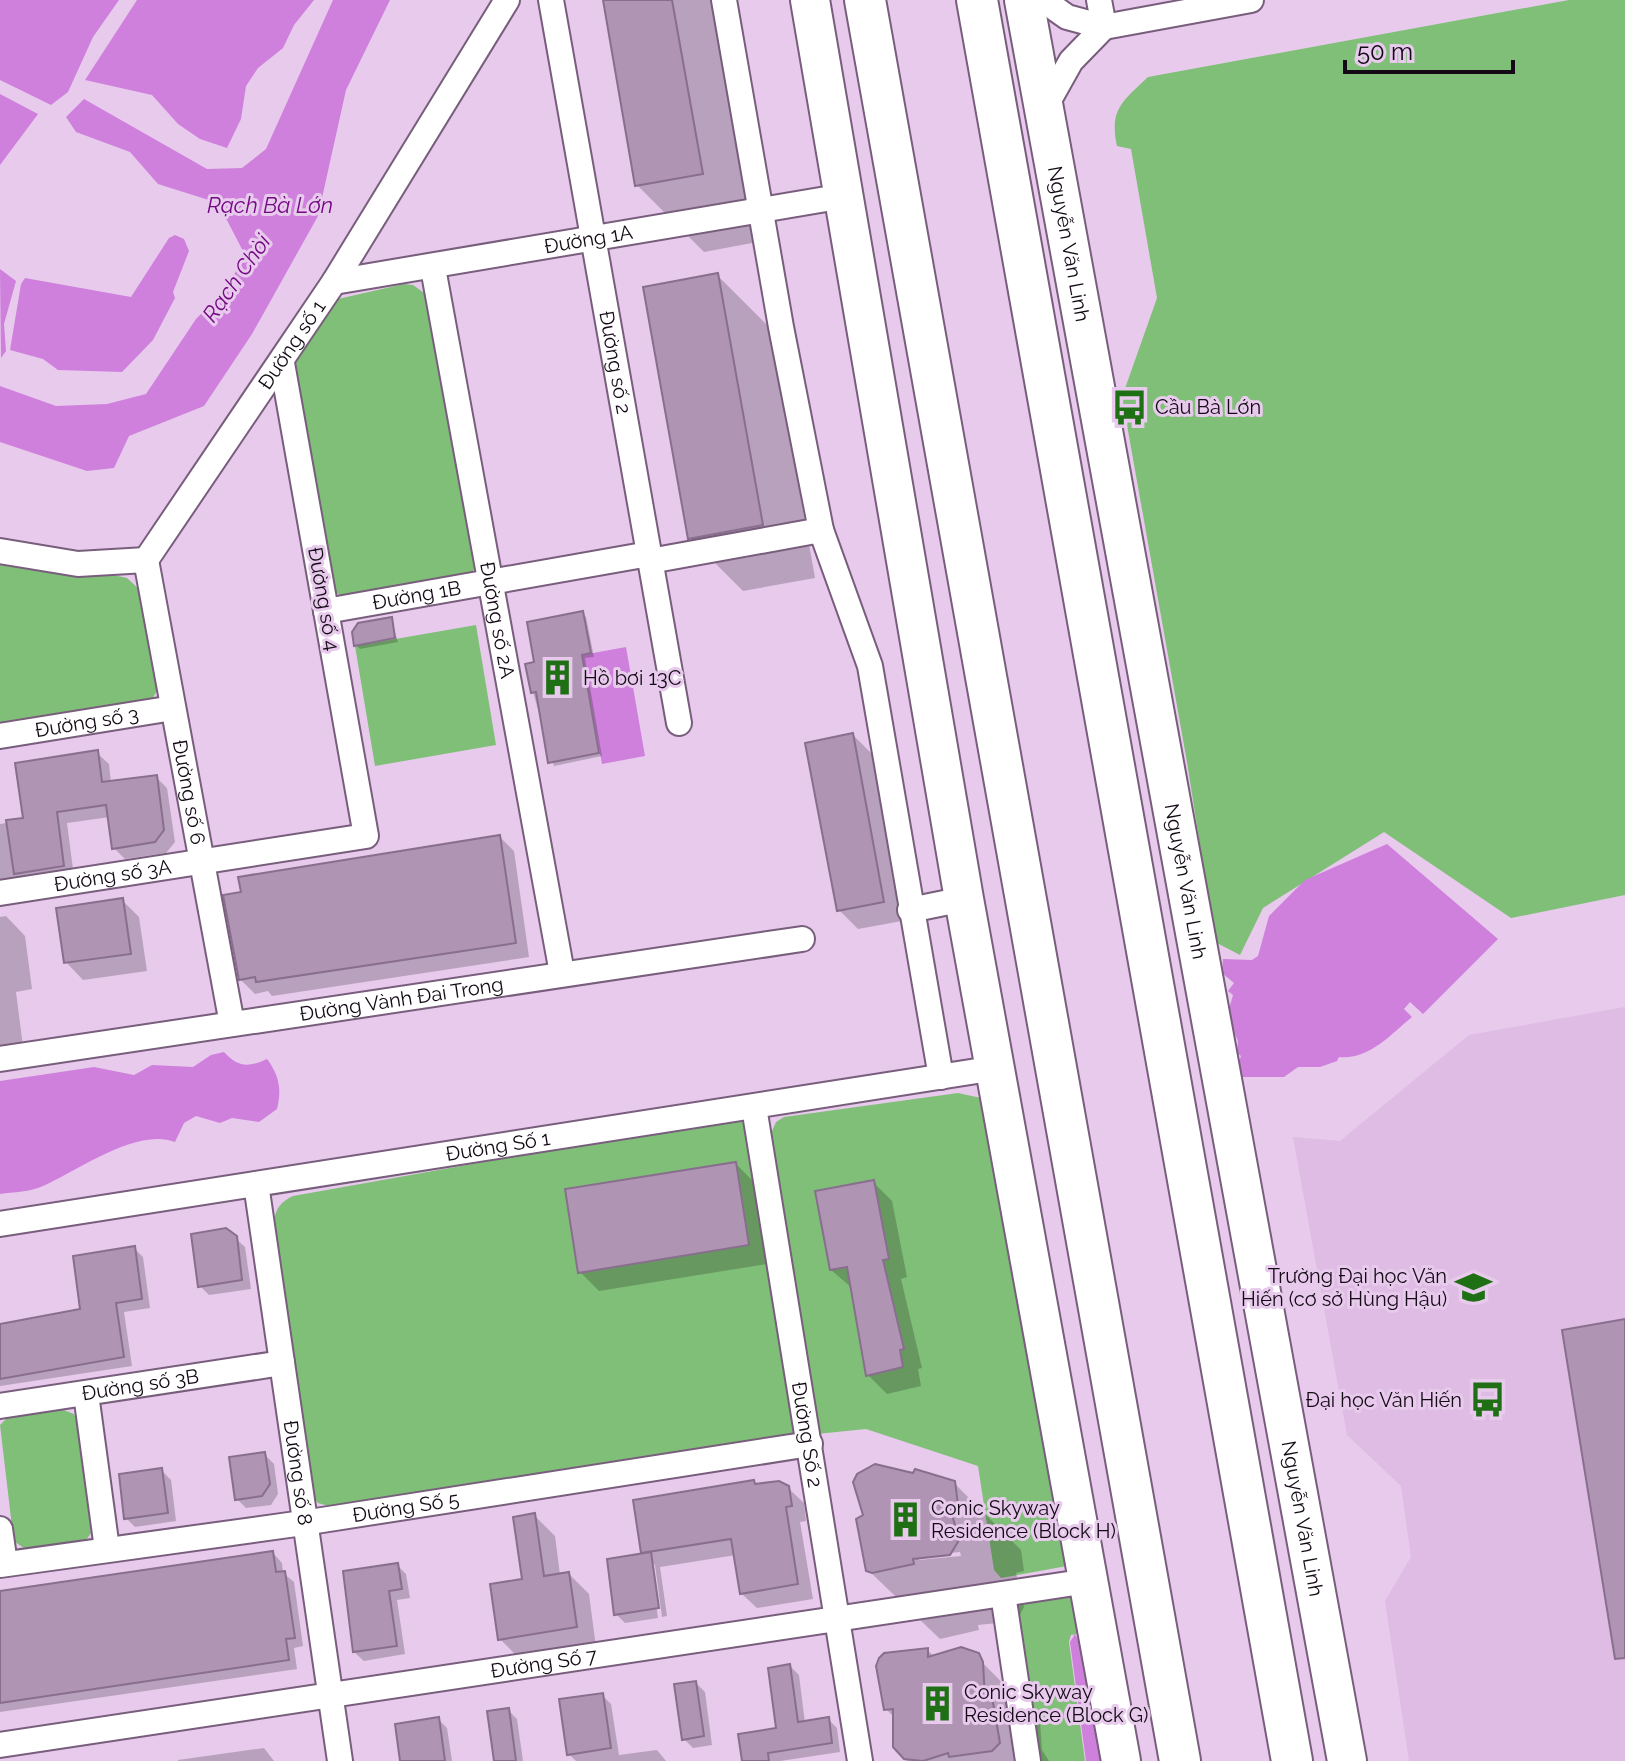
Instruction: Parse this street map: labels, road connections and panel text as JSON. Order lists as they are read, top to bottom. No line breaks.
{"streets":{"main road":["Nguyễn Văn Linh"],"street":["Đường 1A","Đường số 1","Đường số 2","Đường 1B","Đường số 4","Đường số 2A","Đường số 3","Đường số 6","Đường số 3A","Đường Vành Đai Trong","Đường Số 1","Đường số 3B","Đường Số 2","Đường số 8","Đường Số 5","Đường Số 7"]},"crossings":[["Đường 1A","Đường số 1"],["Đường 1A","Đường số 2"],["Đường 1A","Đường số 2A"],["Đường số 1","Đường số 4"],["Đường số 1","Đường số 6"],["Đường số 2","Đường 1B"],["Đường 1B","Đường số 4"],["Đường 1B","Đường số 2A"],["Đường số 4","Đường số 3A"],["Đường số 2A","Đường Vành Đai Trong"],["Đường số 3","Đường số 6"],["Đường số 6","Đường số 3A"],["Đường số 6","Đường Vành Đai Trong"],["Đường Số 1","Đường Số 2"],["Đường Số 1","Đường số 8"],["Đường số 3B","Đường số 8"],["Đường Số 2","Đường Số 5"],["Đường Số 2","Đường Số 7"],["Đường số 8","Đường Số 5"],["Đường số 8","Đường Số 7"]],"water":["Rạch Bà Lớn","Rạch Chòi"],"places":{"bus stop":["Cầu Bà Lớn","Đại học Văn Hiến"],"building":["Hồ bơi 13C","Conic Skyway Residence (Block H)","Conic Skyway Residence (Block G)"],"school or university":["Trường Đại học Văn Hiến (cơ sở Hùng Hậu)"]},"scale_bar":"50 m"}
